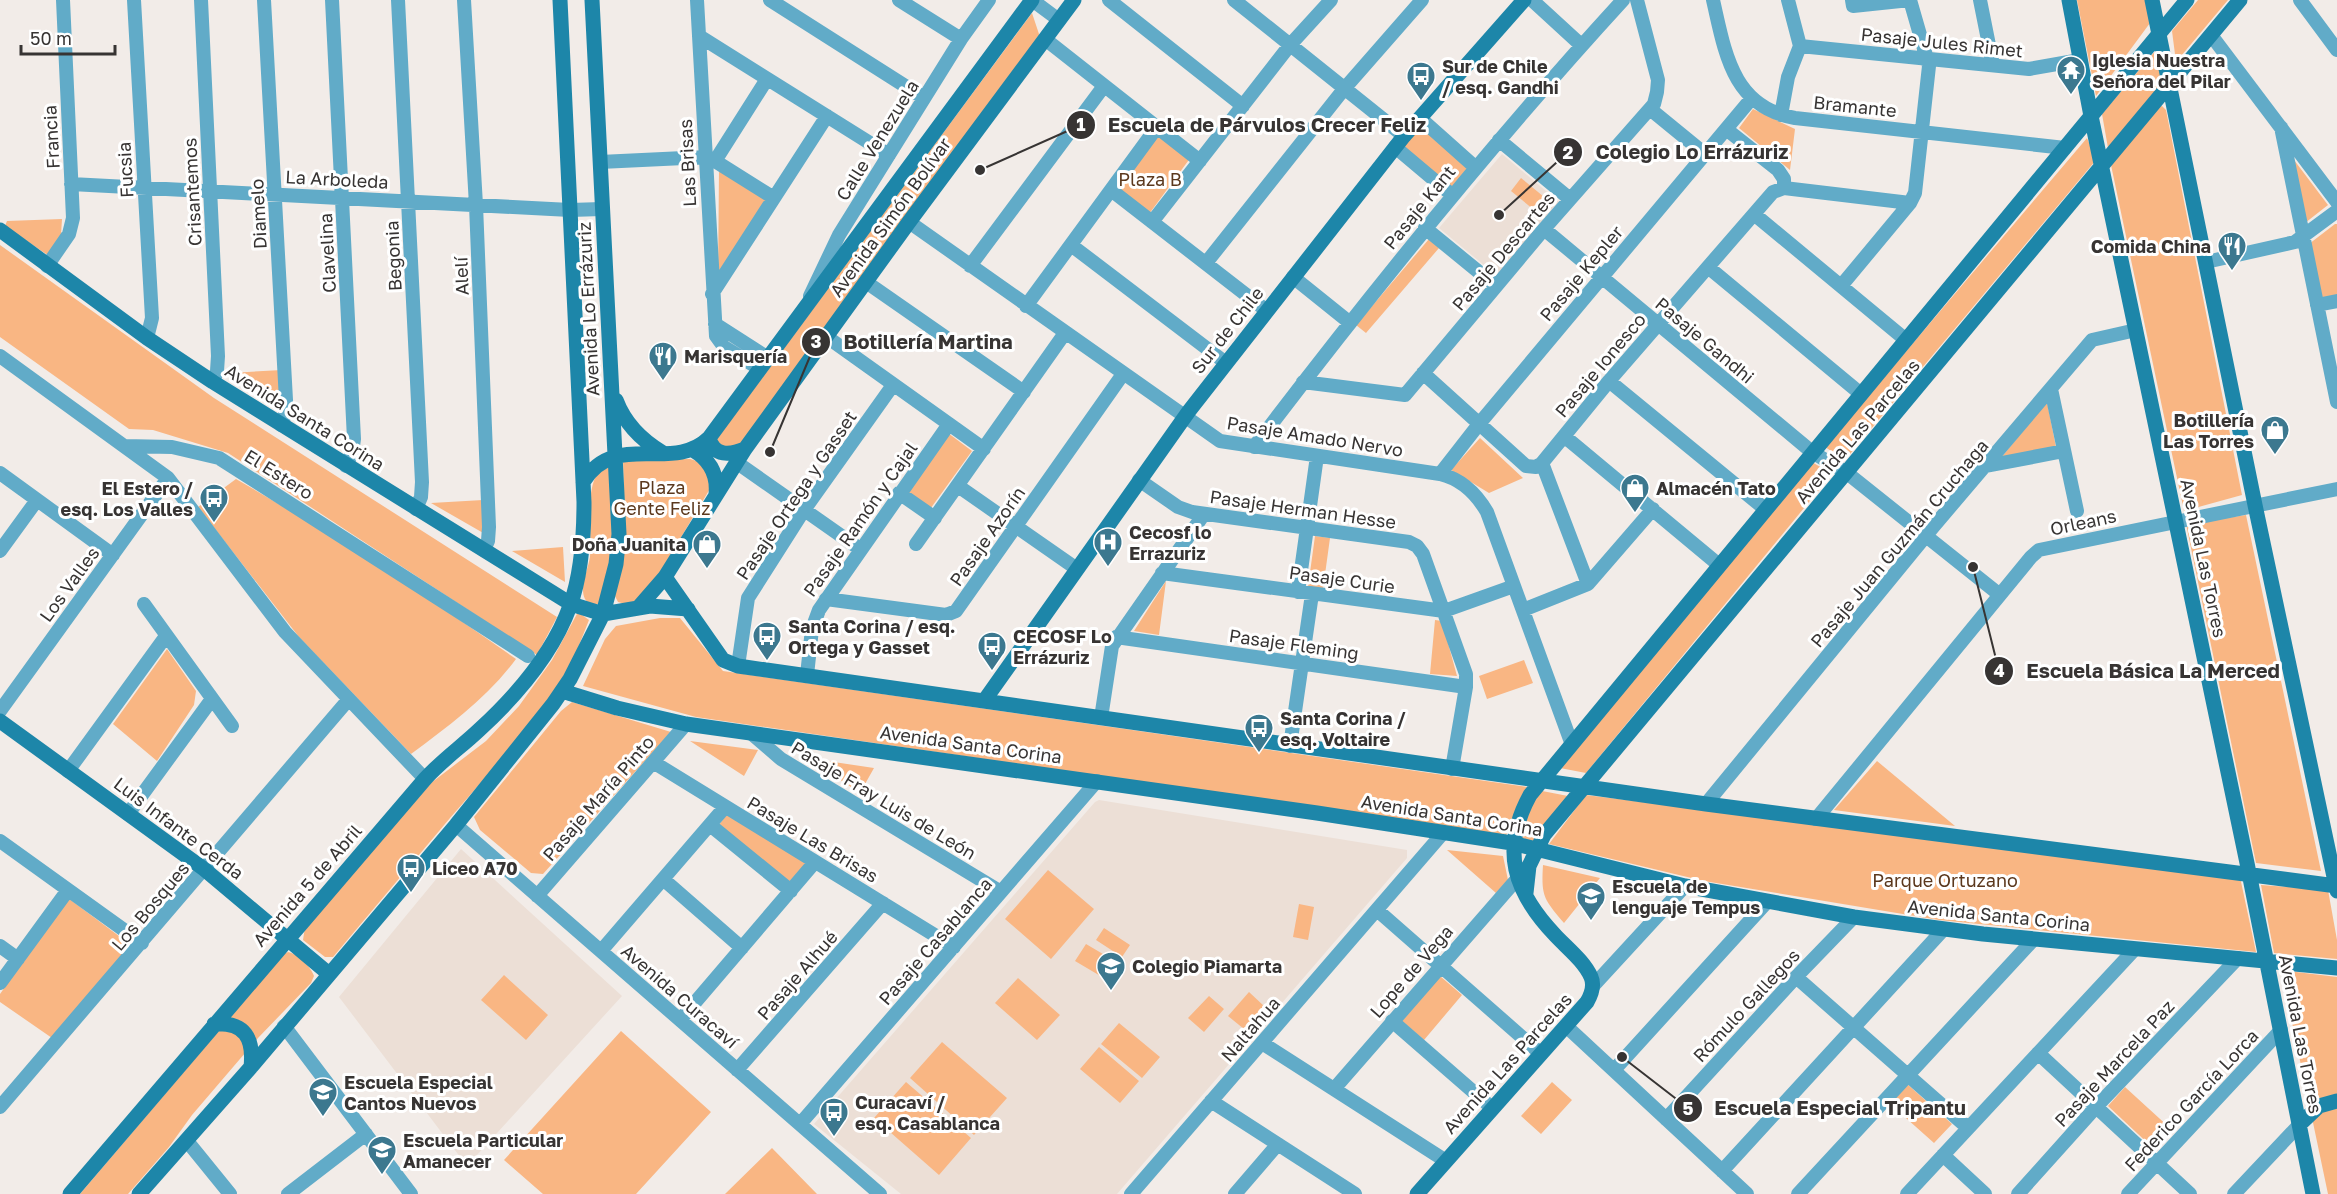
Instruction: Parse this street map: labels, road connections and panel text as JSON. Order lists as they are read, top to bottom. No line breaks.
{"streets":{"main road":["Avenida Simón Bolívar","Avenida Lo Errázuriz","Sur de Chile","Avenida Santa Corina","Avenida Las Parcelas","Avenida Las Torres","Luis Infante Cerda","Avenida 5 de Abril"],"street":["Pasaje Jules Rimet","Bramante","Francia","Calle Venezuela","Las Brisas","Fucsia","La Arboleda","Crisantemos","Pasaje Kant","Diamelo","Pasaje Descartes","Clavelina","Begonia","Pasaje Kepler","Alelí","Pasaje Gandhi","Pasaje Ionesco","Pasaje Amado Nervo","El Estero","Pasaje Ortega y Gasset","Pasaje Herman Hesse","Pasaje Ramón y Cajal","Orleans","Pasaje Azorín","Pasaje Juan Guzmán Cruchaga","Pasaje Curie","Los Valles","Pasaje Fleming","Pasaje María Pinto","Pasaje Fray Luis de León","Pasaje Las Brisas","Los Bosques","Pasaje Casablanca","Lope de Vega","Pasaje Alhué","Avenida Curacaví","Rómulo Gallegos","Naltahua","Pasaje Marcela Paz","Federico García Lorca"]},"crossings":[["Pasaje Jules Rimet","Avenida Las Torres"],["Bramante","Pasaje Kepler"],["Bramante","Avenida Las Parcelas"],["Francia","La Arboleda"],["Francia","Avenida Santa Corina"],["Calle Venezuela","Avenida Simón Bolívar"],["Las Brisas","Avenida Simón Bolívar"],["Fucsia","La Arboleda"],["Fucsia","Avenida Santa Corina"],["La Arboleda","Crisantemos"],["La Arboleda","Diamelo"],["La Arboleda","Clavelina"],["La Arboleda","Begonia"],["La Arboleda","Alelí"],["La Arboleda","Avenida Lo Errázuriz"],["Crisantemos","Avenida Santa Corina"],["Pasaje Kant","Pasaje Descartes"],["Pasaje Kant","Pasaje Amado Nervo"],["Diamelo","Avenida Santa Corina"],["Avenida Simón Bolívar","Pasaje Amado Nervo"],["Pasaje Descartes","Pasaje Gandhi"],["Clavelina","Avenida Santa Corina"],["Begonia","Avenida Santa Corina"],["Pasaje Kepler","Pasaje Gandhi"],["Pasaje Kepler","Pasaje Amado Nervo"],["Alelí","Avenida Santa Corina"],["Avenida Lo Errázuriz","Avenida Santa Corina"],["Avenida Lo Errázuriz","Avenida 5 de Abril"],["Sur de Chile","Pasaje Amado Nervo"],["Sur de Chile","Pasaje Herman Hesse"],["Pasaje Gandhi","Pasaje Ionesco"],["Pasaje Gandhi","Avenida Las Parcelas"],["Pasaje Gandhi","Orleans"],["Pasaje Gandhi","Pasaje Juan Guzmán Cruchaga"],["Avenida Santa Corina","Avenida Las Parcelas"],["Avenida Santa Corina","Avenida Las Torres"],["Avenida Santa Corina","Pasaje María Pinto"],["Avenida Santa Corina","Pasaje Fray Luis de León"],["Avenida Santa Corina","Avenida 5 de Abril"],["Avenida Santa Corina","Pasaje Casablanca"],["Avenida Santa Corina","Rómulo Gallegos"],["Avenida Santa Corina","Naltahua"],["Avenida Santa Corina","Pasaje Marcela Paz"],["Avenida Las Parcelas","Pasaje Amado Nervo"],["Avenida Las Parcelas","Avenida Las Torres"],["Avenida Las Parcelas","Lope de Vega"],["Pasaje Amado Nervo","Pasaje Azorín"],["Pasaje Amado Nervo","Pasaje Curie"],["Pasaje Herman Hesse","Pasaje Curie"],["Pasaje Herman Hesse","Pasaje Fleming"],["Pasaje Ramón y Cajal","Pasaje Azorín"],["Orleans","Avenida Las Torres"],["Pasaje Juan Guzmán Cruchaga","Avenida Las Torres"],["Avenida Las Torres","Federico García Lorca"],["Pasaje María Pinto","Pasaje Las Brisas"],["Pasaje María Pinto","Avenida Curacaví"],["Pasaje Fray Luis de León","Pasaje Casablanca"],["Luis Infante Cerda","Avenida 5 de Abril"],["Luis Infante Cerda","Los Bosques"],["Pasaje Las Brisas","Pasaje Casablanca"],["Pasaje Las Brisas","Pasaje Alhué"],["Pasaje Casablanca","Avenida Curacaví"],["Pasaje Alhué","Avenida Curacaví"]],"parks":["Plaza B","Plaza Gente Feliz","Parque Ortuzano"],"places":{"temple":["Iglesia Nuestra Señora del Pilar"],"bus stop":["Sur de Chile / esq. Gandhi","El Estero / esq. Los Valles","Santa Corina / esq. Ortega y Gasset","CECOSF Lo Errázuriz","Santa Corina / esq. Voltaire","Liceo A70","Curacaví / esq. Casablanca"],"other":["Escuela de Párvulos Crecer Feliz","Colegio Lo Errázuriz","Botillería Martina","Escuela Básica La Merced","Escuela Especial Tripantu"],"restaurant":["Comida China","Marisquería"],"shop":["Botillería Las Torres","Almacén Tato","Doña Juanita"],"hospital":["Cecosf lo Errazuriz"],"school or university":["Escuela de lenguaje Tempus","Colegio Piamarta","Escuela Especial Cantos Nuevos","Escuela Particular Amanecer"]},"scale_bar":"50 m"}
